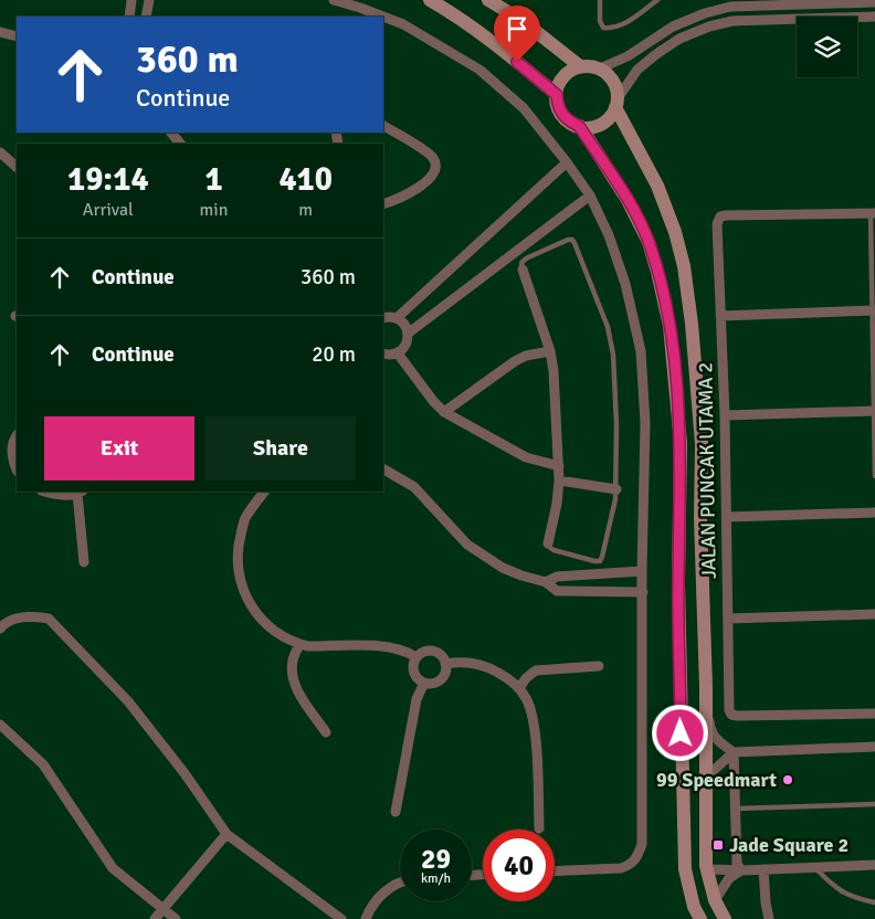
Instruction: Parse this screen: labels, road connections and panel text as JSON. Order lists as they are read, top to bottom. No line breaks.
{"streets":{"street":["JALAN PUNCAK UTAMA 2"]},"places":{"other":["99 Speedmart"],"transit":["Jade Square 2"]},"page":{"turn":["360 m","Continue"],"eta":["19:14","Arrival","1","min","410","m"],"list":[{"name":"Continue","value":"360 m"},{"name":"Continue","value":"20 m"}],"buttons":["Exit","Share"],"speed":"29 km/h","limit":"40"}}
